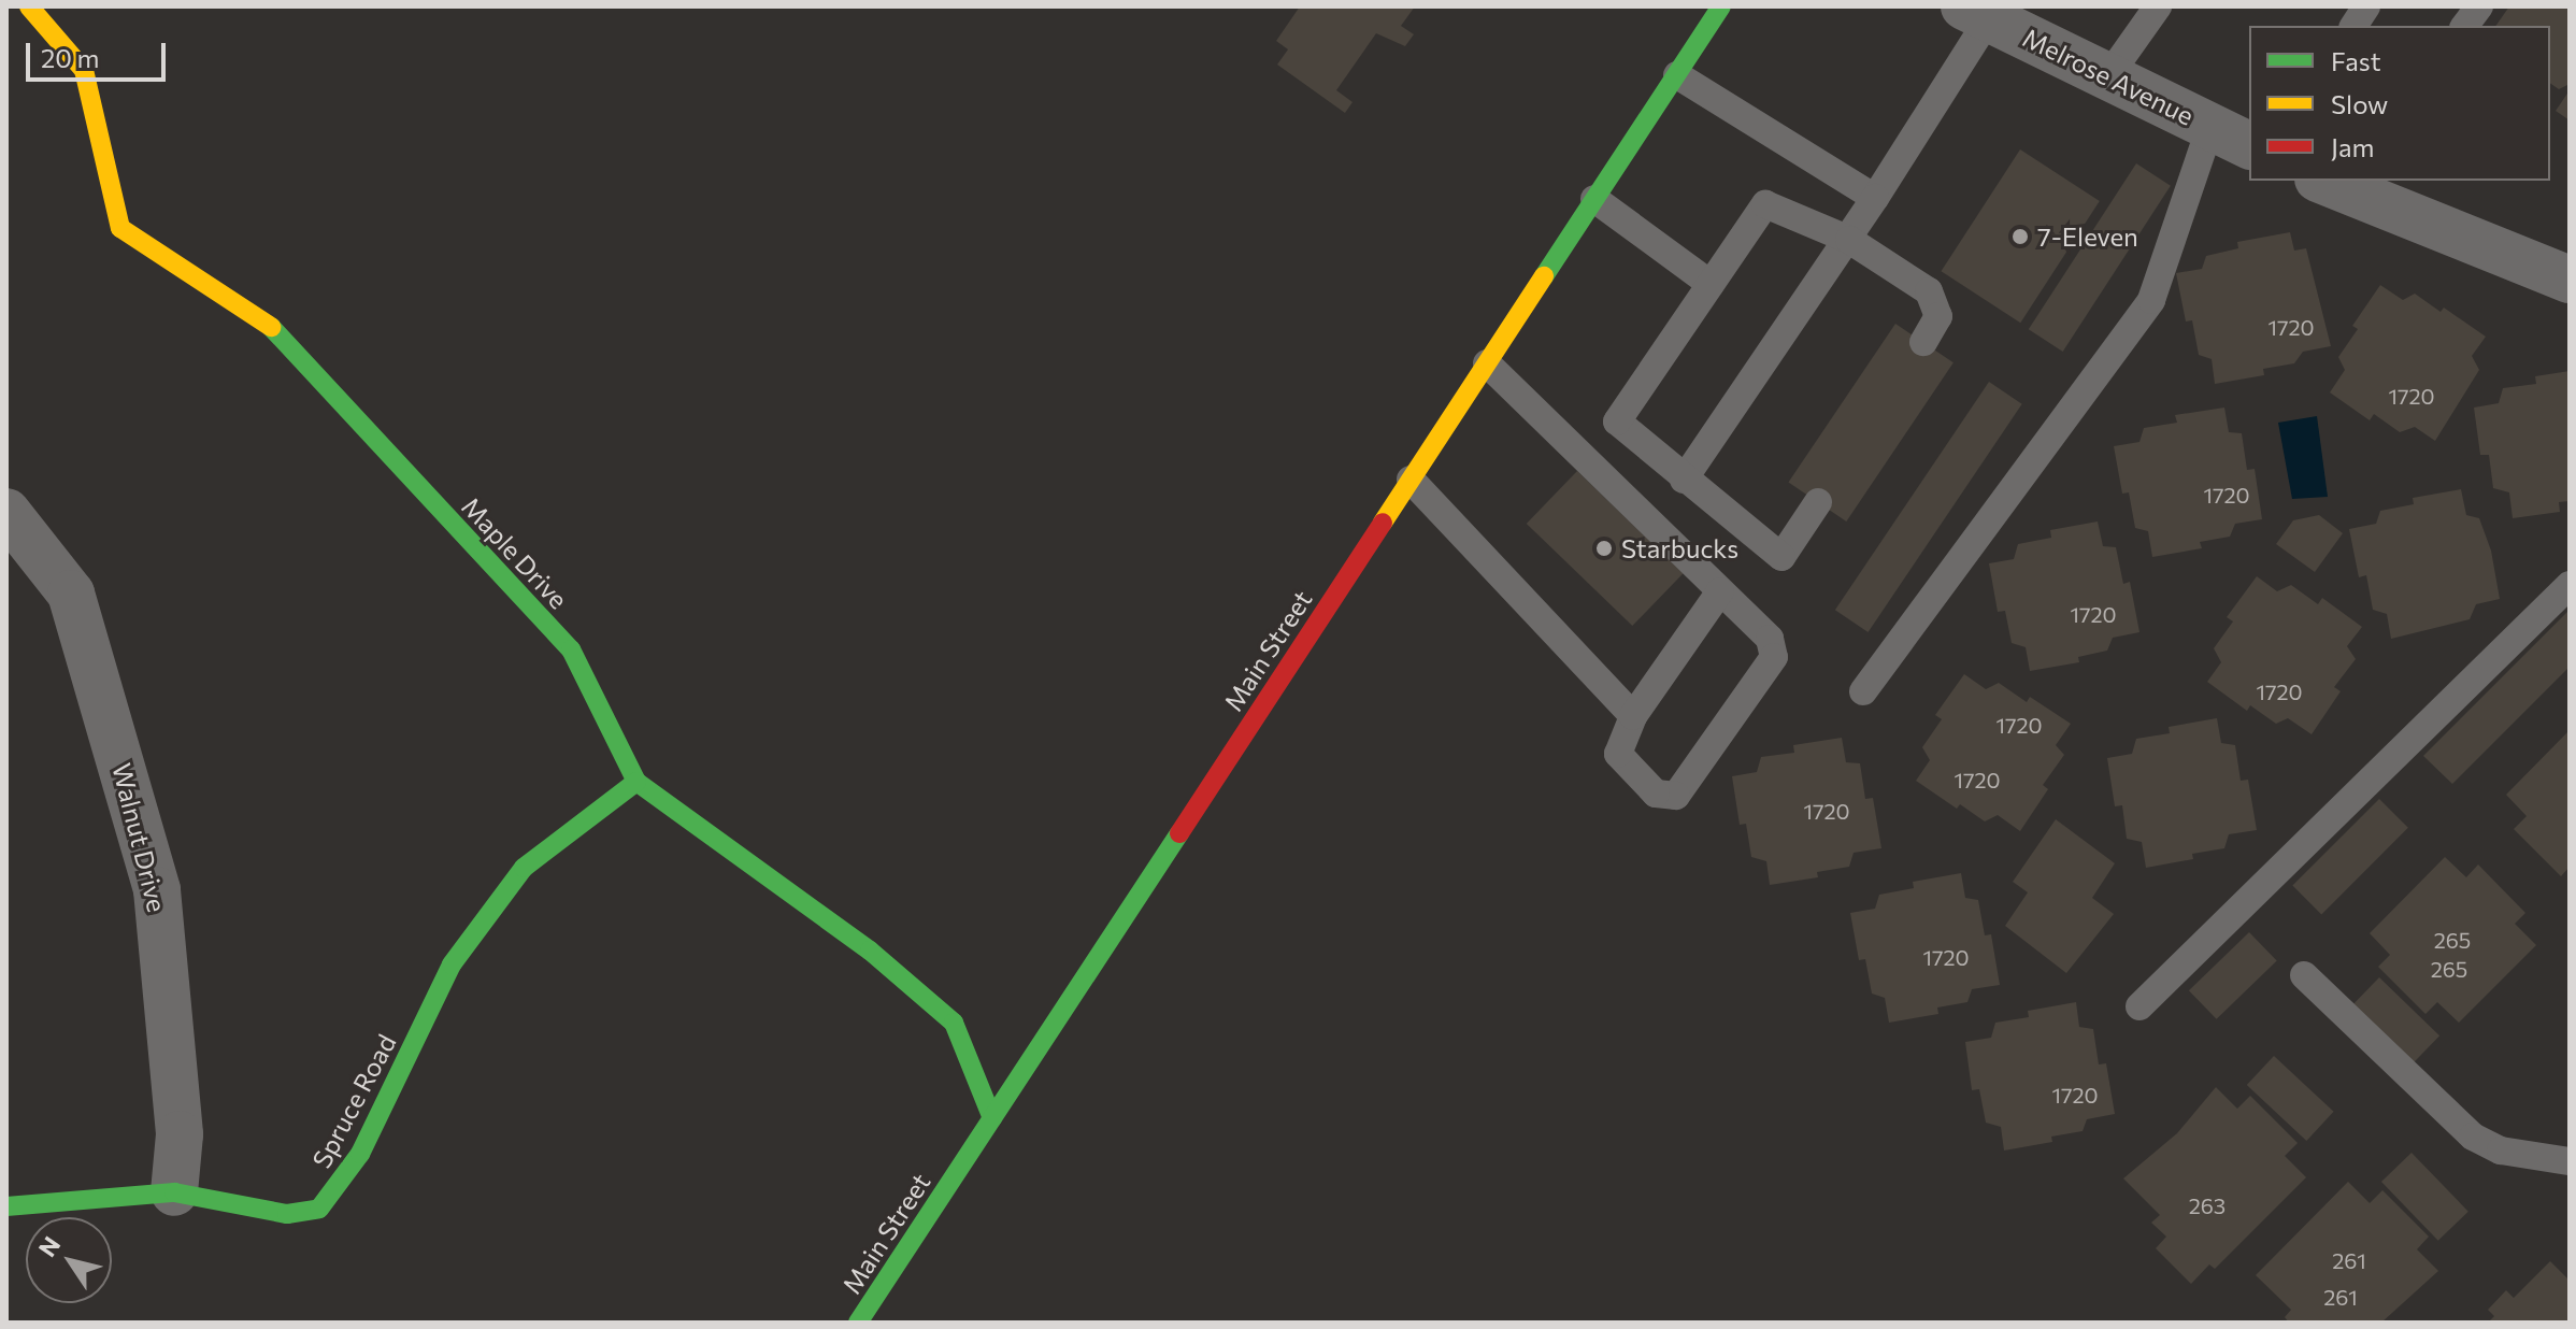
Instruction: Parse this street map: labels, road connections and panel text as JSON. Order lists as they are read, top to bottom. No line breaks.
{"streets":{"street":["Melrose Avenue","Maple Drive","Main Street","Walnut Drive","Spruce Road"]},"crossings":[["Maple Drive","Main Street"],["Maple Drive","Spruce Road"],["Walnut Drive","Spruce Road"]],"places":["7-Eleven","Starbucks"],"house_numbers":["1720","1720","1720","1720","1720","1720","1720","1720","265","1720","265","1720","263","261","261"],"legend":["Fast","Slow","Jam"],"scale_bar":"20 m","north":"top left"}
